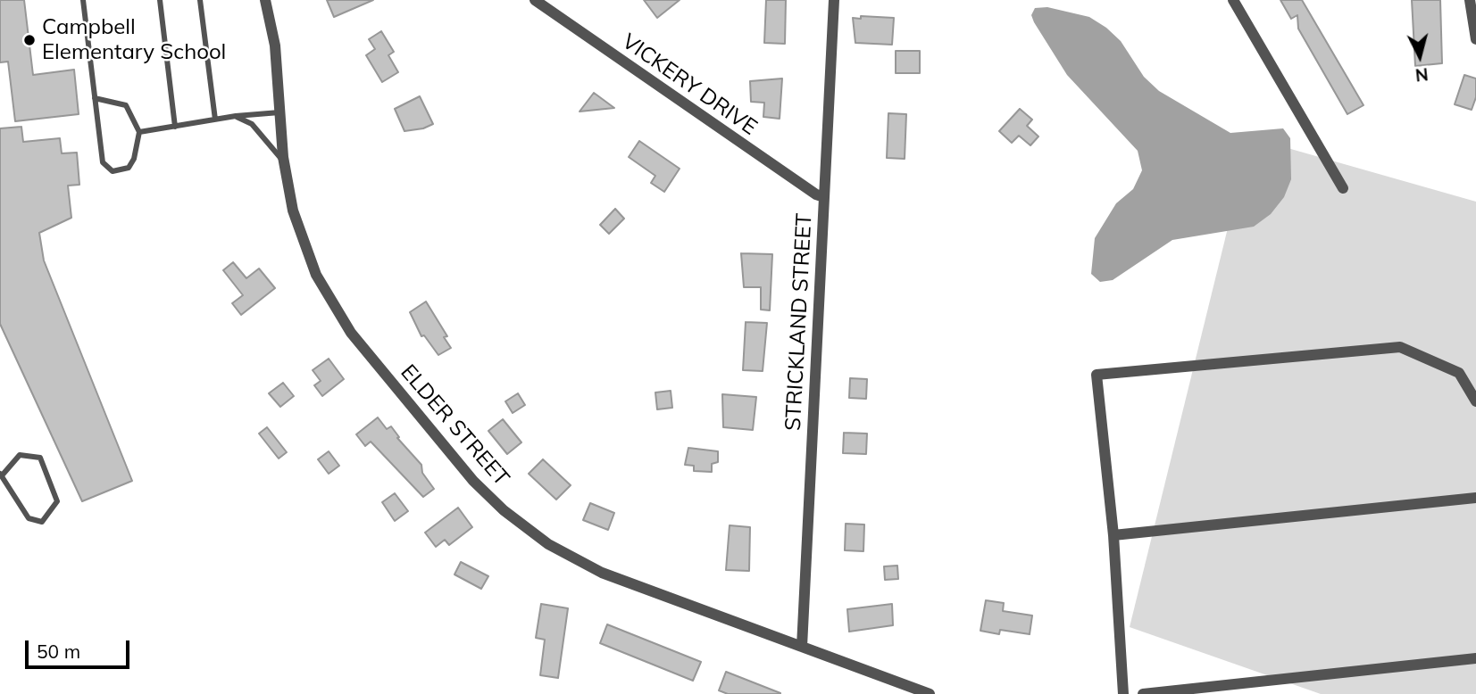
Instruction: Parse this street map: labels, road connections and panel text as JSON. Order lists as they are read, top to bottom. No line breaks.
{"streets":{"street":["VICKERY DRIVE","STRICKLAND STREET","ELDER STREET"]},"crossings":[["VICKERY DRIVE","STRICKLAND STREET"],["STRICKLAND STREET","ELDER STREET"]],"places":["Campbell Elementary School"],"scale_bar":"50 m","north":"bottom"}
